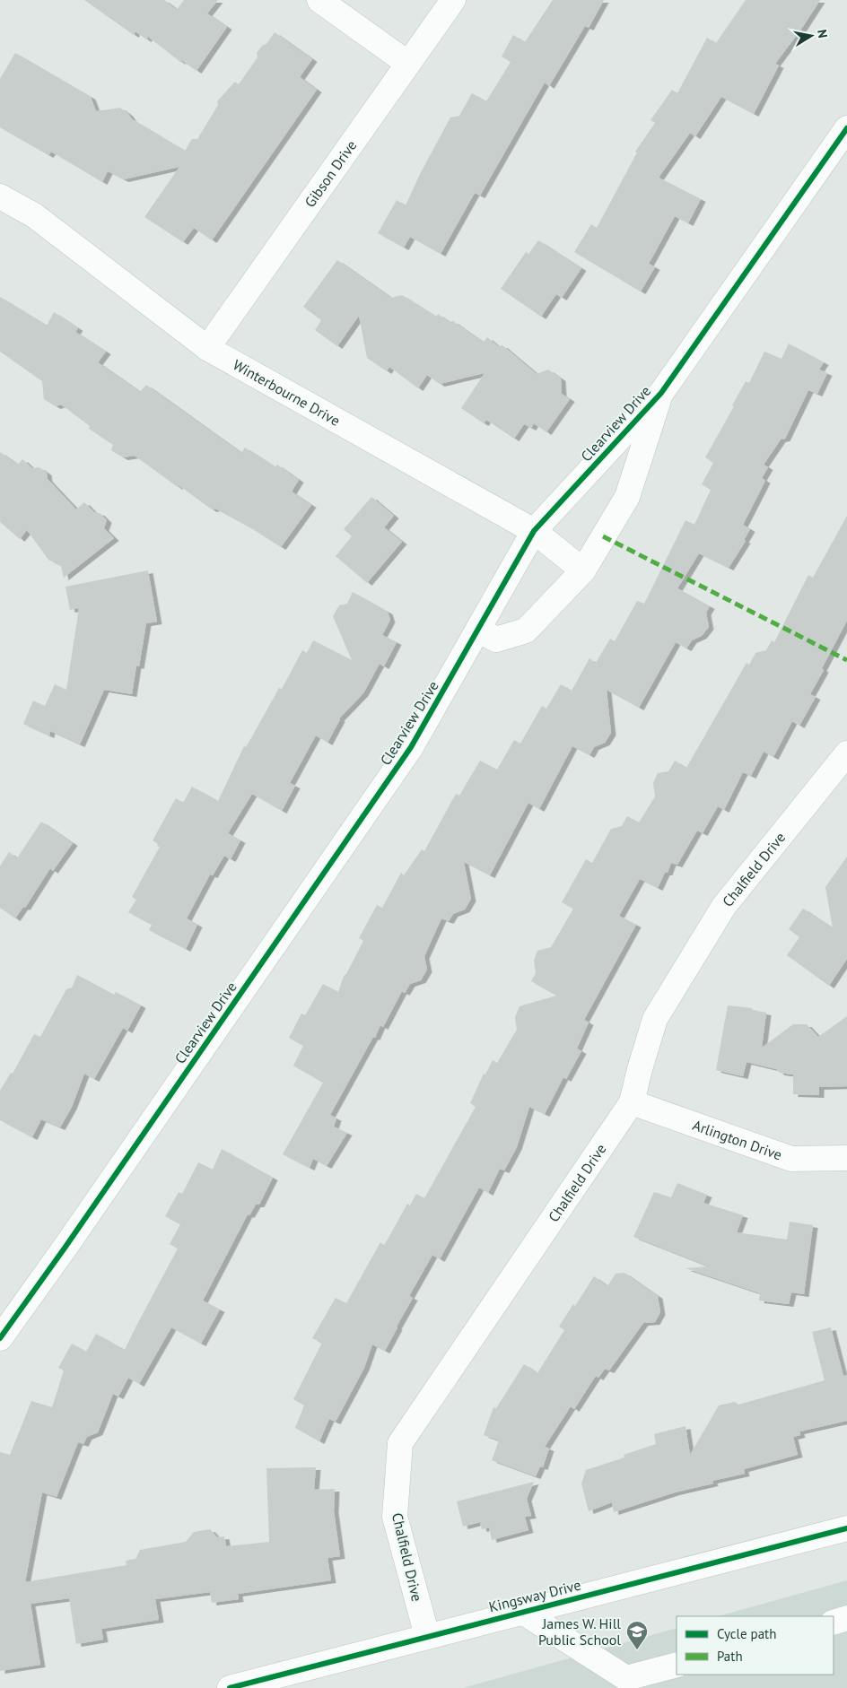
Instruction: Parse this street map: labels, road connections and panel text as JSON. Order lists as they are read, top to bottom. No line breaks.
{"streets":{"street":["Gibson Drive","Winterbourne Drive","Clearview Drive","Chalfield Drive","Arlington Drive","Kingsway Drive"]},"crossings":[["Gibson Drive","Winterbourne Drive"],["Winterbourne Drive","Clearview Drive"],["Chalfield Drive","Arlington Drive"],["Chalfield Drive","Kingsway Drive"]],"places":{"school or university":["James W. Hill Public School"]},"legend":["Cycle path","Path"],"north":"right"}
